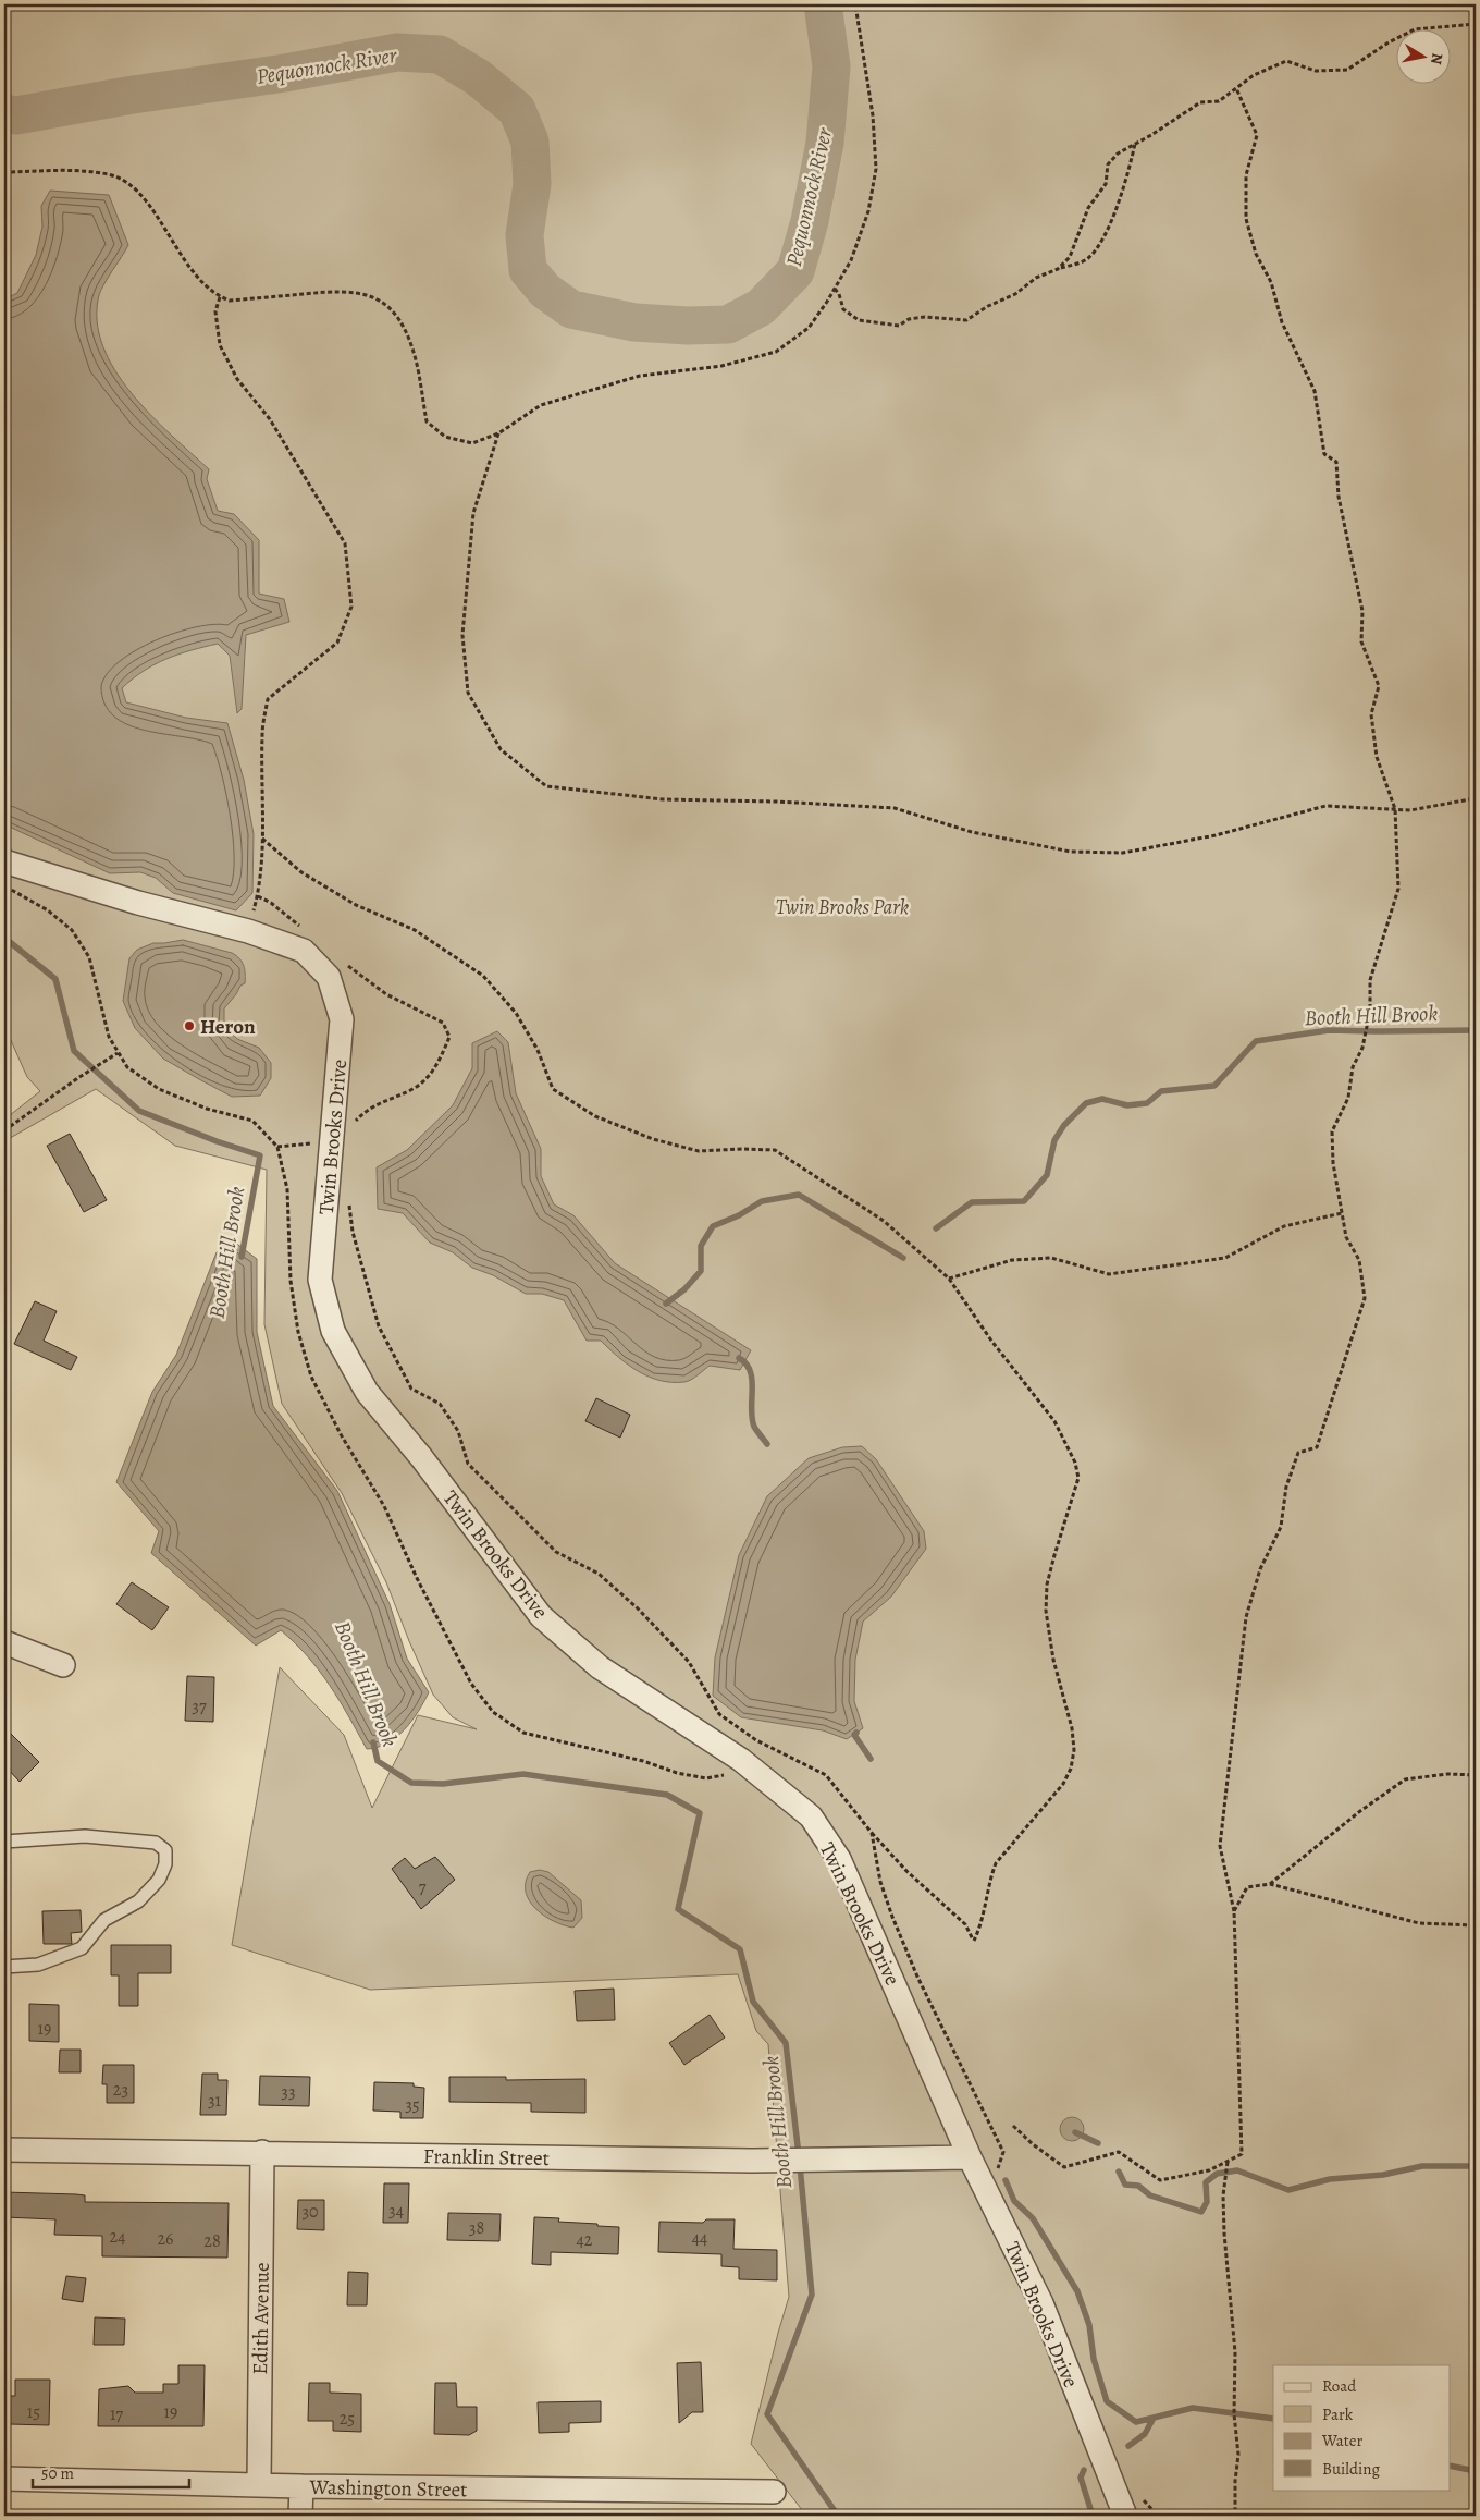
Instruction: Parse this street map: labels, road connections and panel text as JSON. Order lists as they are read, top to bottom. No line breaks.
{"streets":{"street":["Twin Brooks Drive","Franklin Street","Edith Avenue","Washington Street"]},"crossings":[["Twin Brooks Drive","Franklin Street"],["Franklin Street","Edith Avenue"],["Edith Avenue","Washington Street"]],"water":["Pequonnock River","Booth Hill Brook"],"parks":["Twin Brooks Park"],"places":["Heron"],"house_numbers":["37","7","19","23","33","31","35","34","30","38","24","44","26","42","28","15","19","17","25"],"legend":["Road","Park","Water","Building"],"scale_bar":"50 m","north":"right"}
